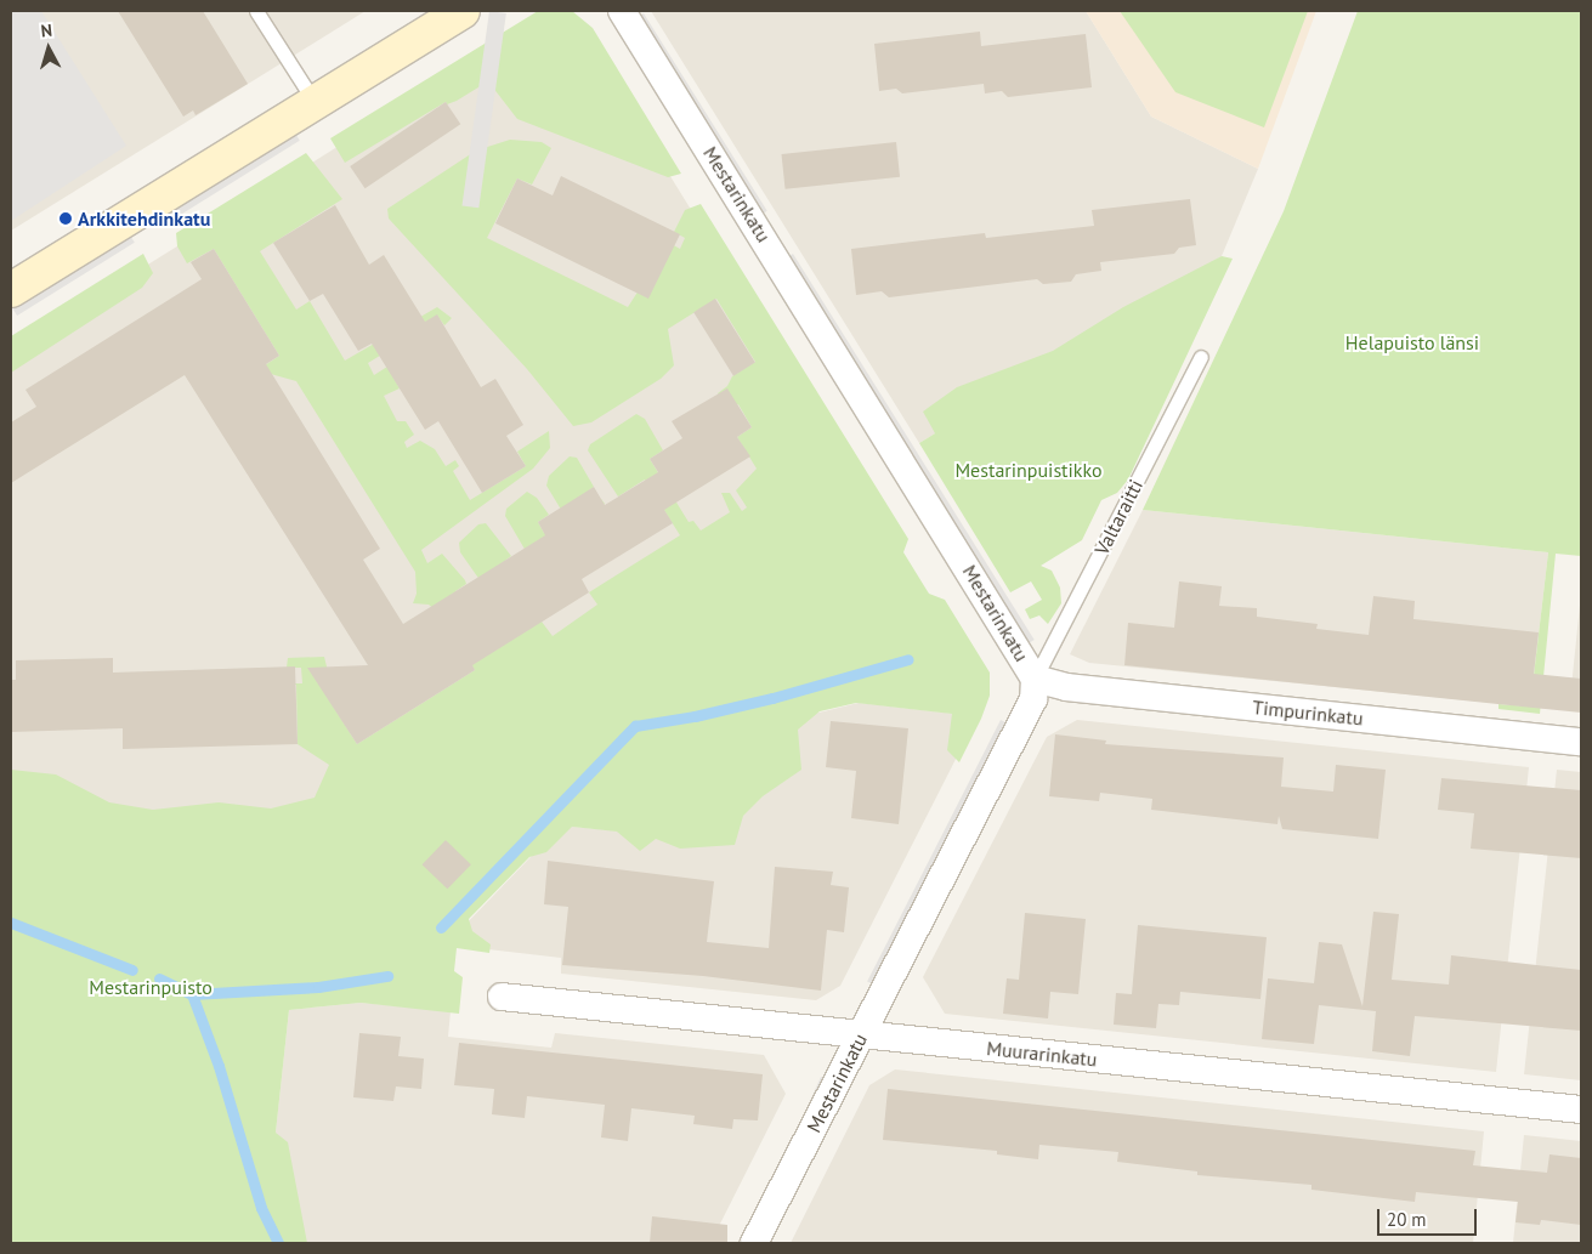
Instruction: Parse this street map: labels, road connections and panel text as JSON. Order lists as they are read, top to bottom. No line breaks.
{"streets":{"street":["Mestarinkatu","Timpurinkatu","Muurarinkatu"],"lane":["Valtaraitti"]},"crossings":[["Mestarinkatu","Valtaraitti"],["Mestarinkatu","Timpurinkatu"],["Mestarinkatu","Muurarinkatu"],["Valtaraitti","Timpurinkatu"]],"parks":["Helapuisto länsi","Mestarinpuistikko","Mestarinpuisto"],"places":["Arkkitehdinkatu"],"scale_bar":"20 m","north":"top"}
